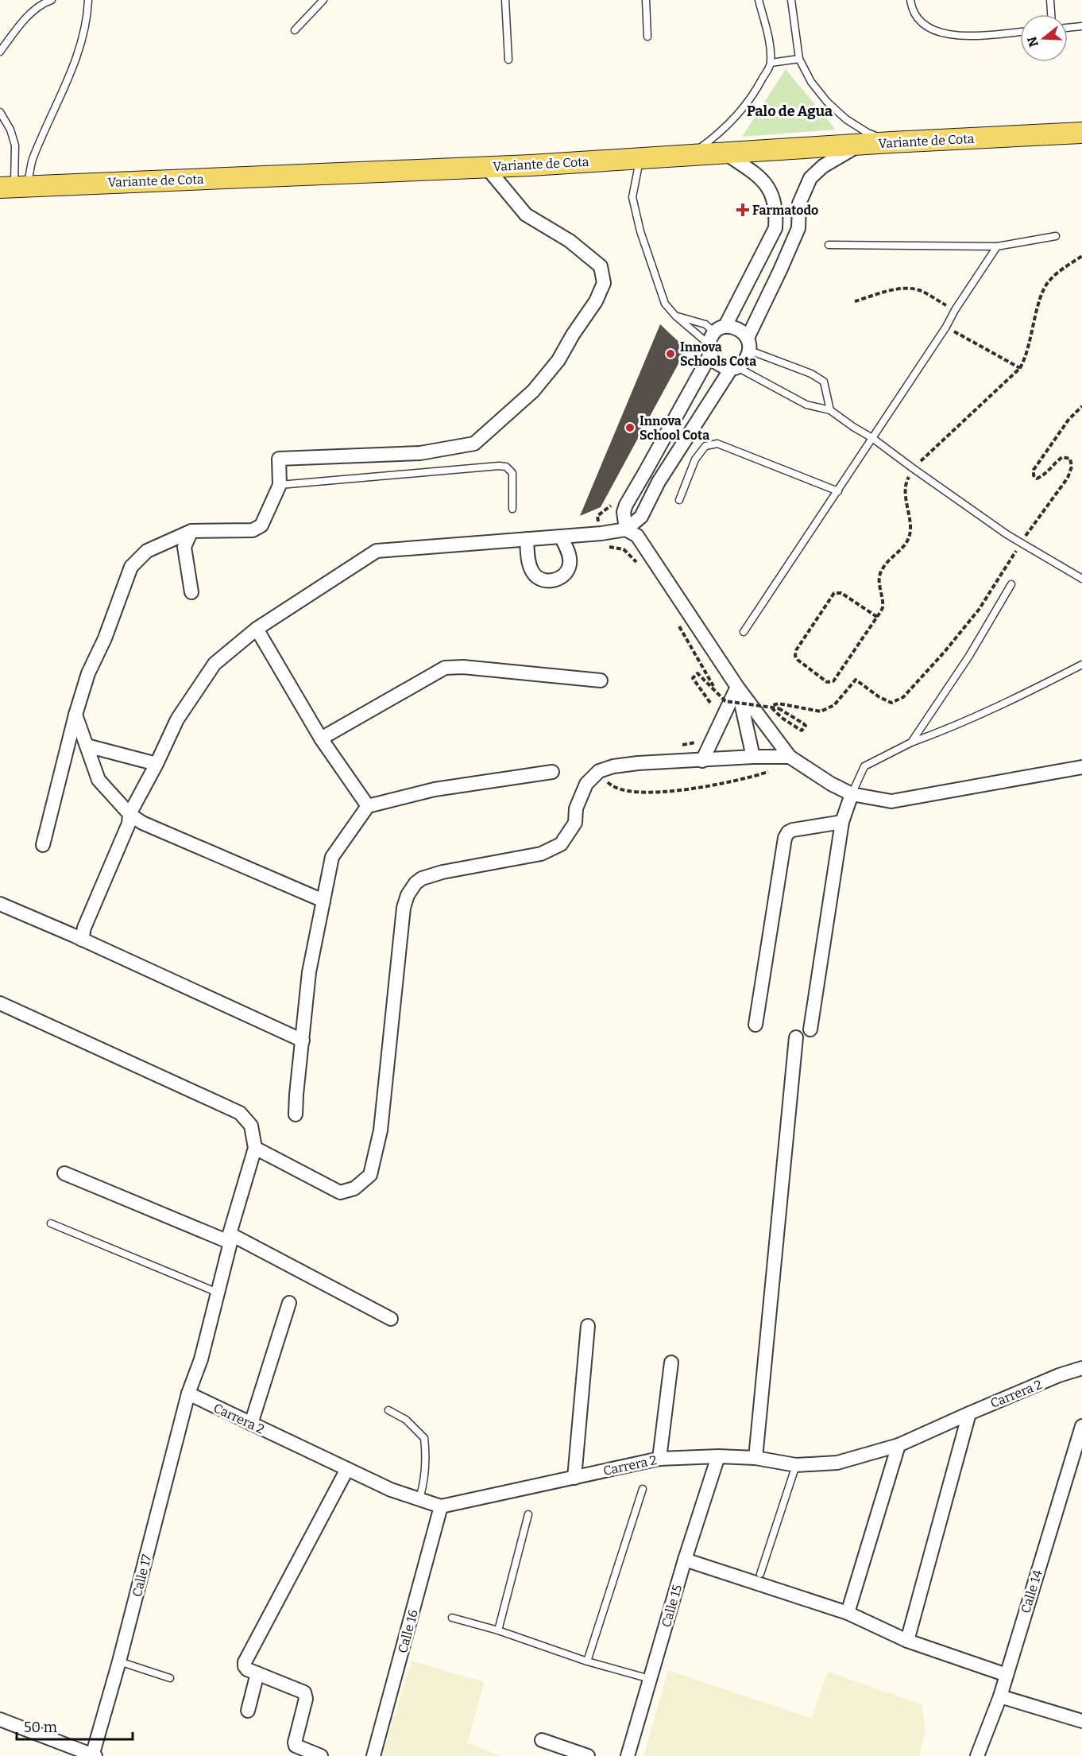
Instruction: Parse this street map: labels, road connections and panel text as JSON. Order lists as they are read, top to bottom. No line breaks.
{"streets":{"main road":["Variante de Cota"],"street":["Carrera 2","Calle 17","Calle 14","Calle 15","Calle 16"]},"crossings":[["Carrera 2","Calle 17"],["Carrera 2","Calle 15"],["Carrera 2","Calle 16"]],"districts":["Palo de Agua"],"places":{"health":["Farmatodo"],"other":["Innova Schools Cota","Innova School Cota"]},"scale_bar":"50 m","north":"left"}
